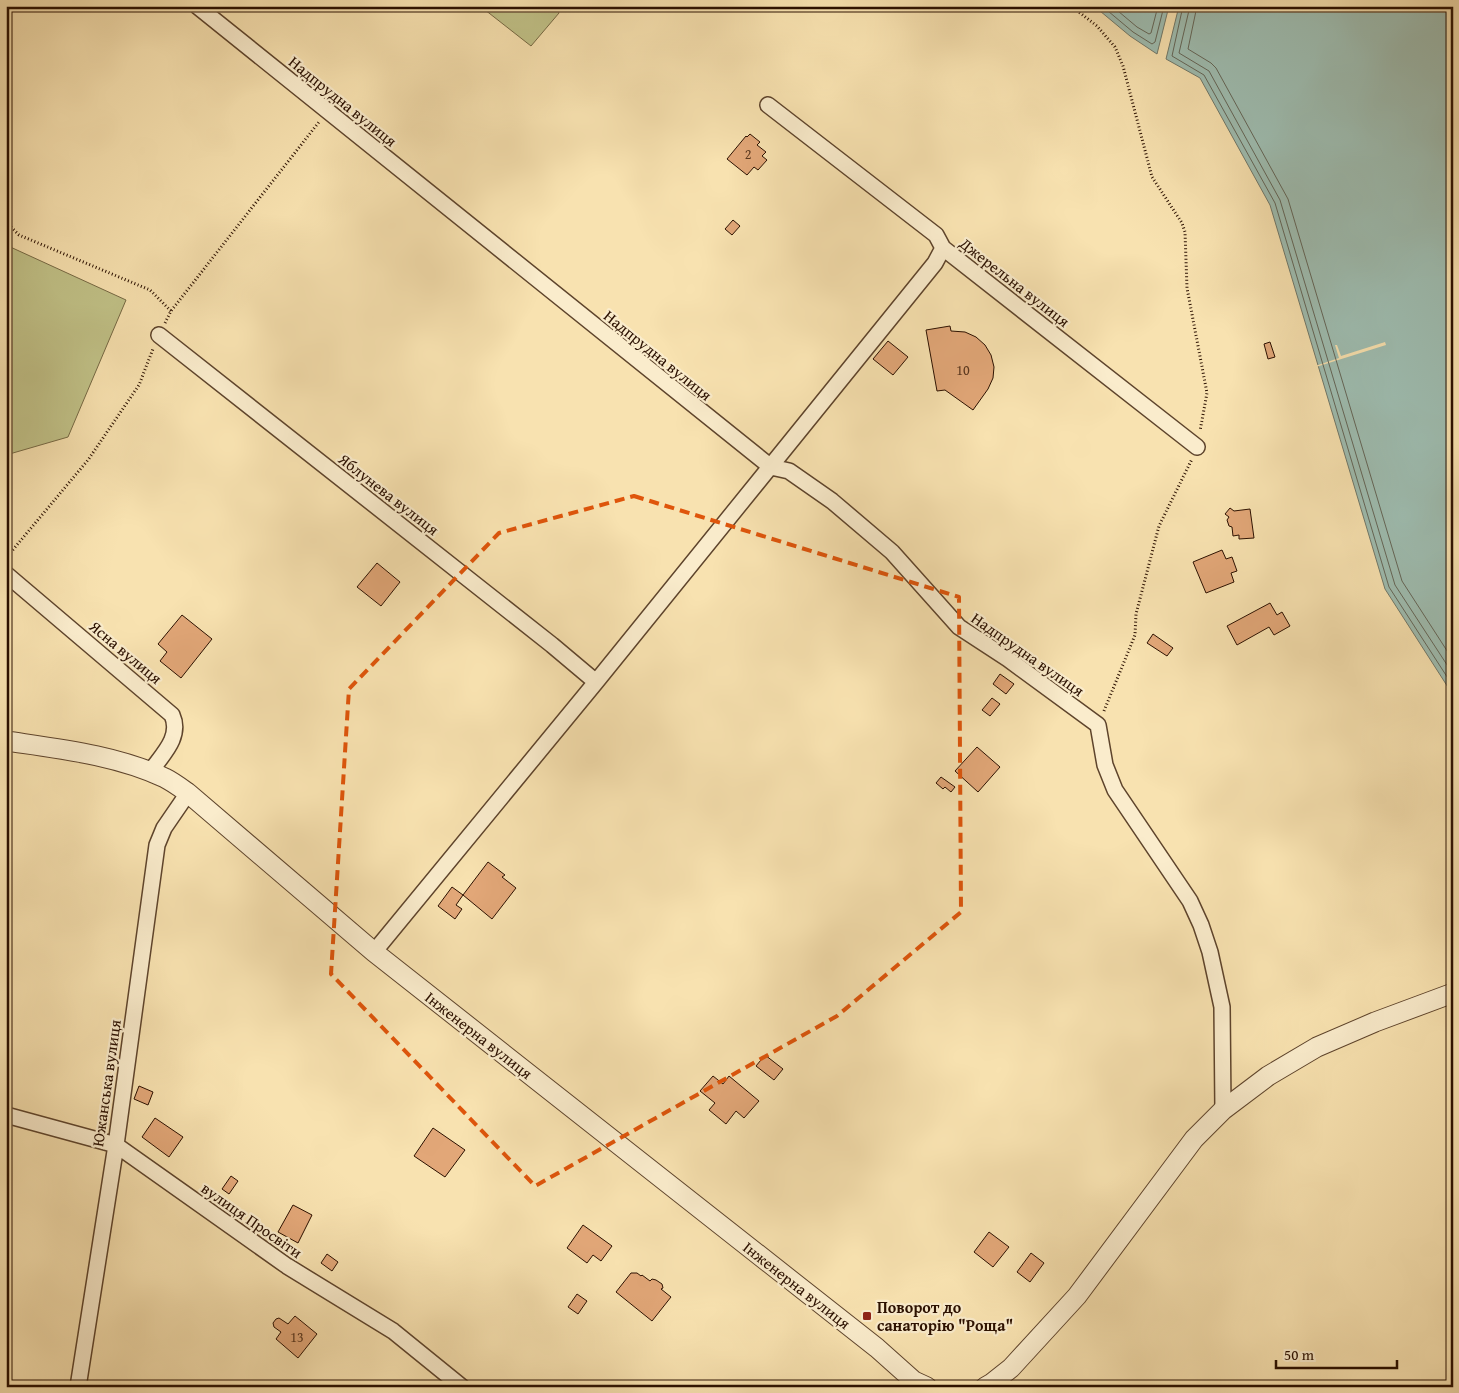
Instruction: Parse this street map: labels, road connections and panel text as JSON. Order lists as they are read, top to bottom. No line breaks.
{"streets":{"street":["Надпрудна вулиця","Джерельна вулиця","Яблунева вулиця","Ясна вулиця","Інженерна вулиця","Южанська вулиця","вулиця Просвіти"]},"crossings":[["Ясна вулиця","Інженерна вулиця"],["Інженерна вулиця","Южанська вулиця"],["Южанська вулиця","вулиця Просвіти"]],"places":{"transit":["Поворот до санаторію \"Роща\""]},"house_numbers":["2","10","13"],"scale_bar":"50 m"}
